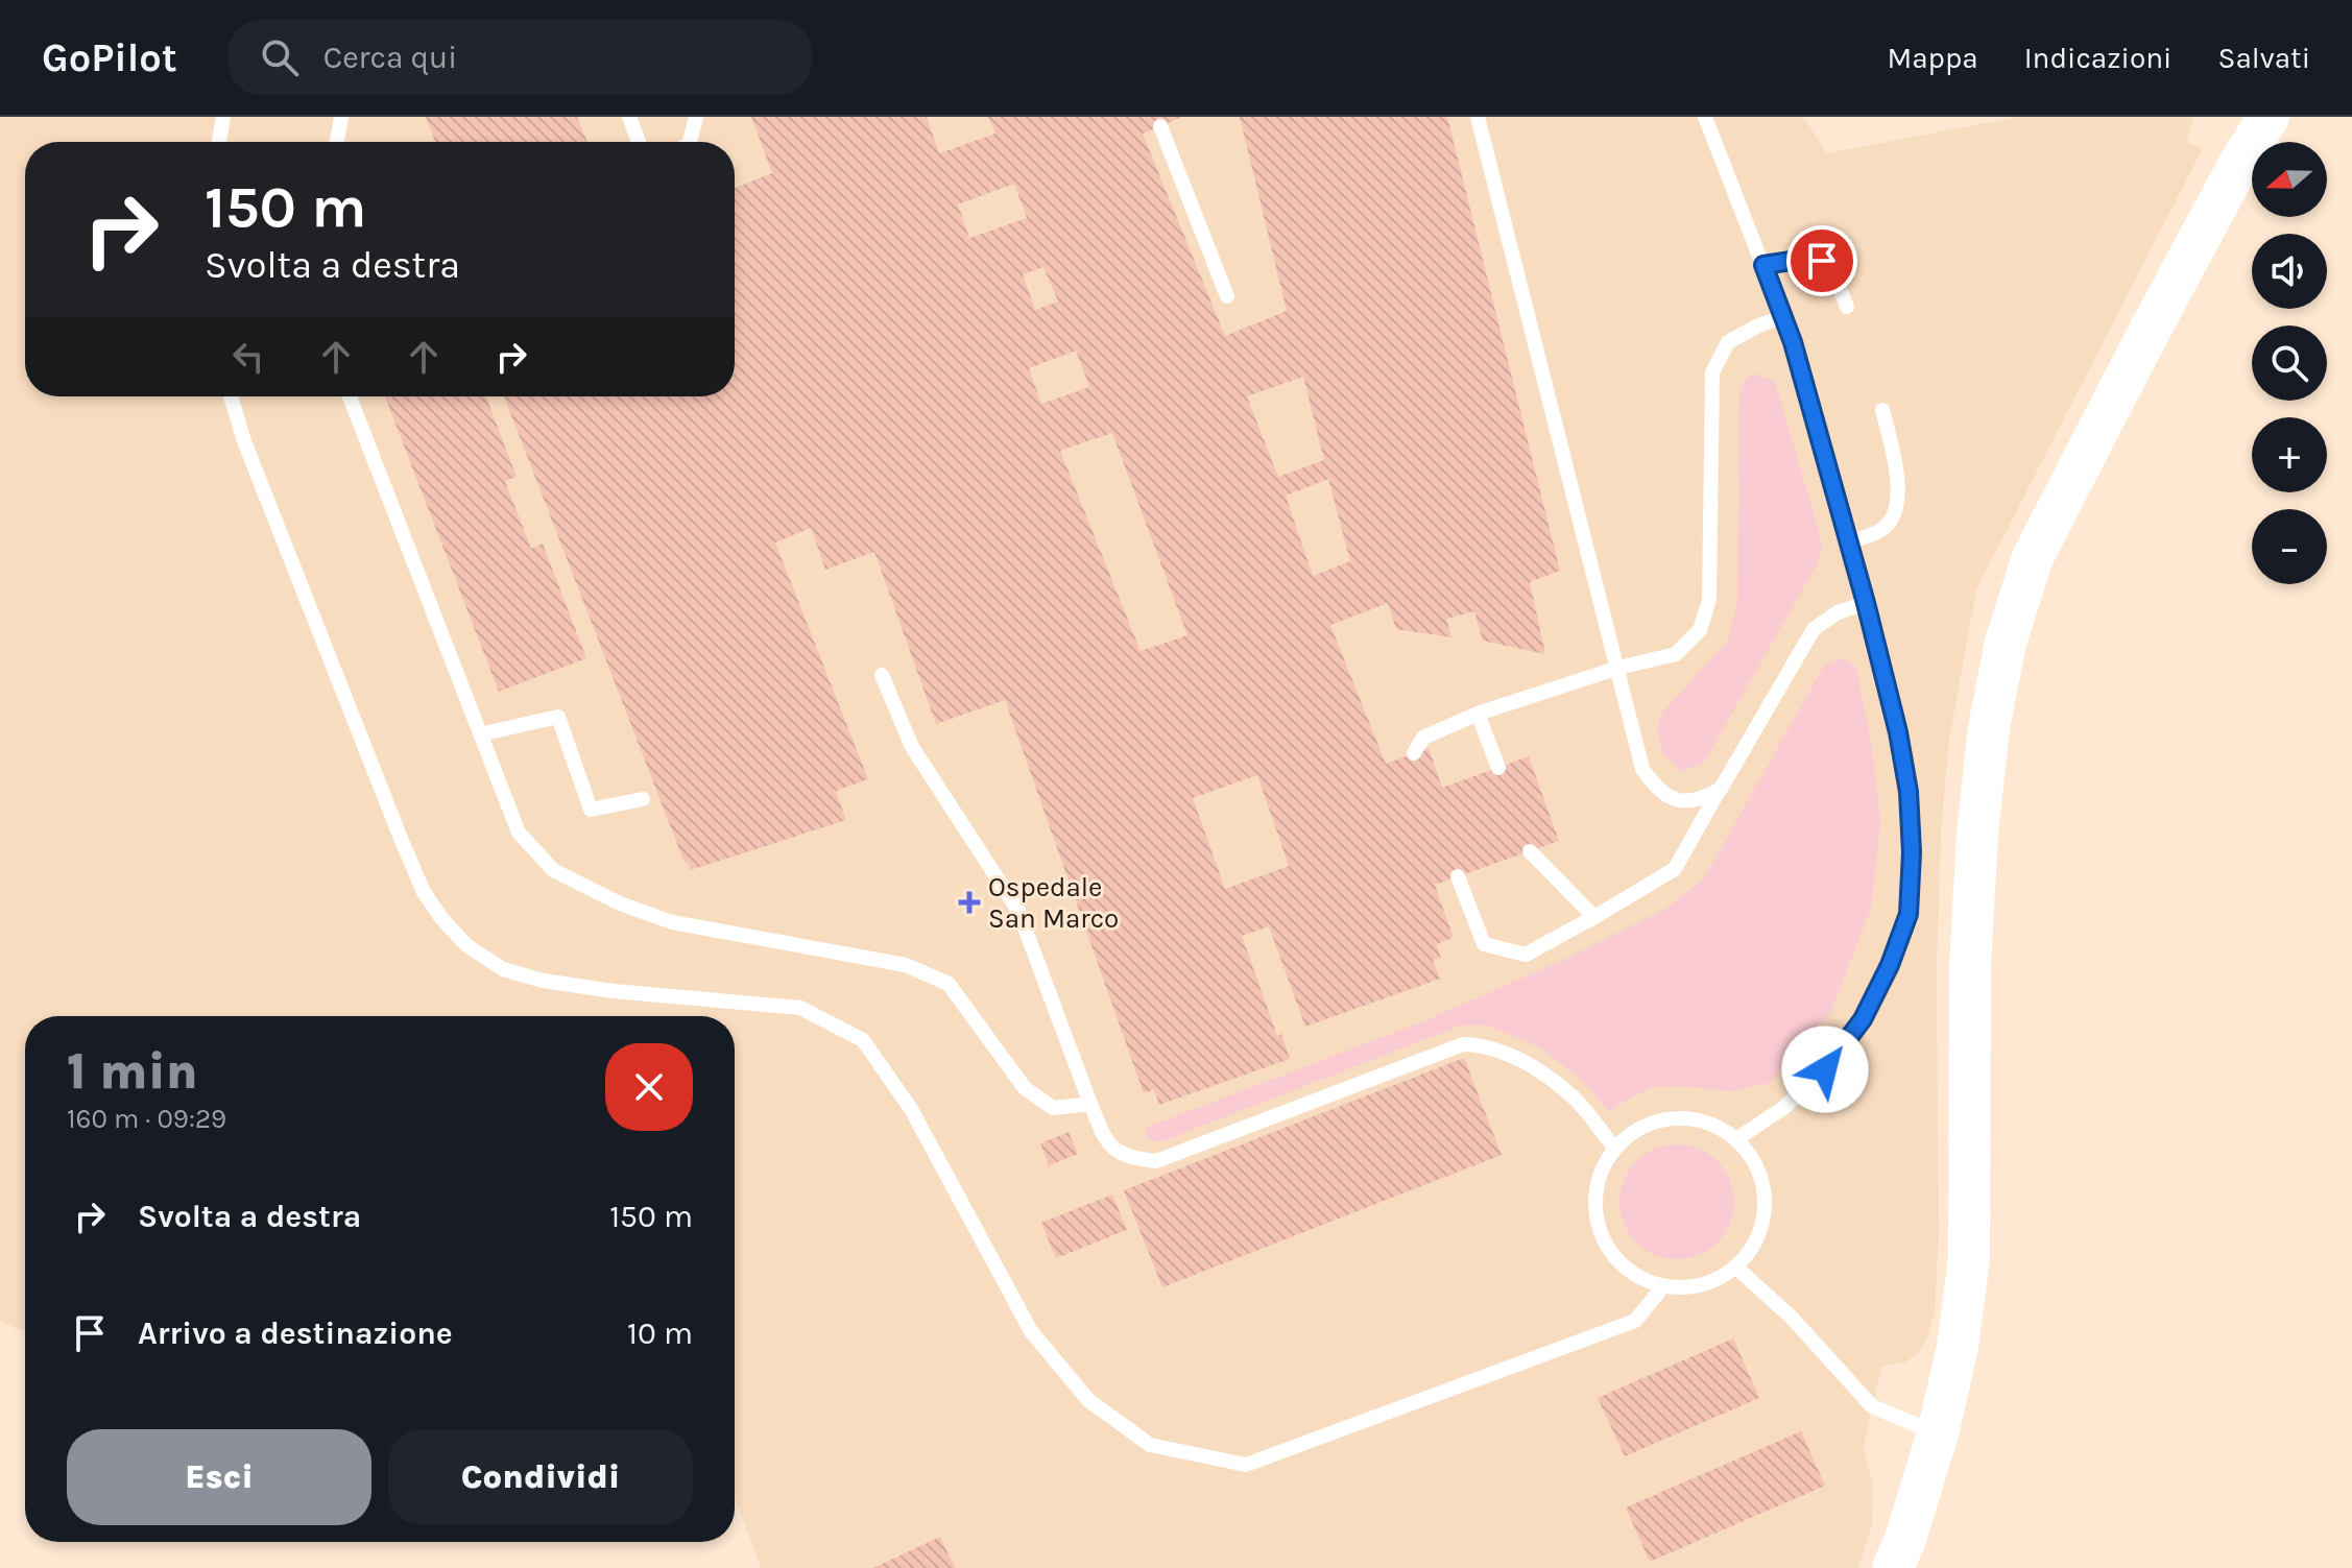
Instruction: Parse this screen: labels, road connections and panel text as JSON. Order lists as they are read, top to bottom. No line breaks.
{"places":{"health":["Ospedale San Marco"]},"north":"left","page":{"header":"GoPilot","search":"Cerca qui","nav":["Mappa","Indicazioni","Salvati"],"map_buttons":["+","−"],"turn":["150 m","Svolta a destra"],"heading":["1 min","160 m · 09:29"],"list":[{"name":"Svolta a destra","value":"150 m"},{"name":"Arrivo a destinazione","value":"10 m"}],"buttons":["Esci","Condividi"]}}
